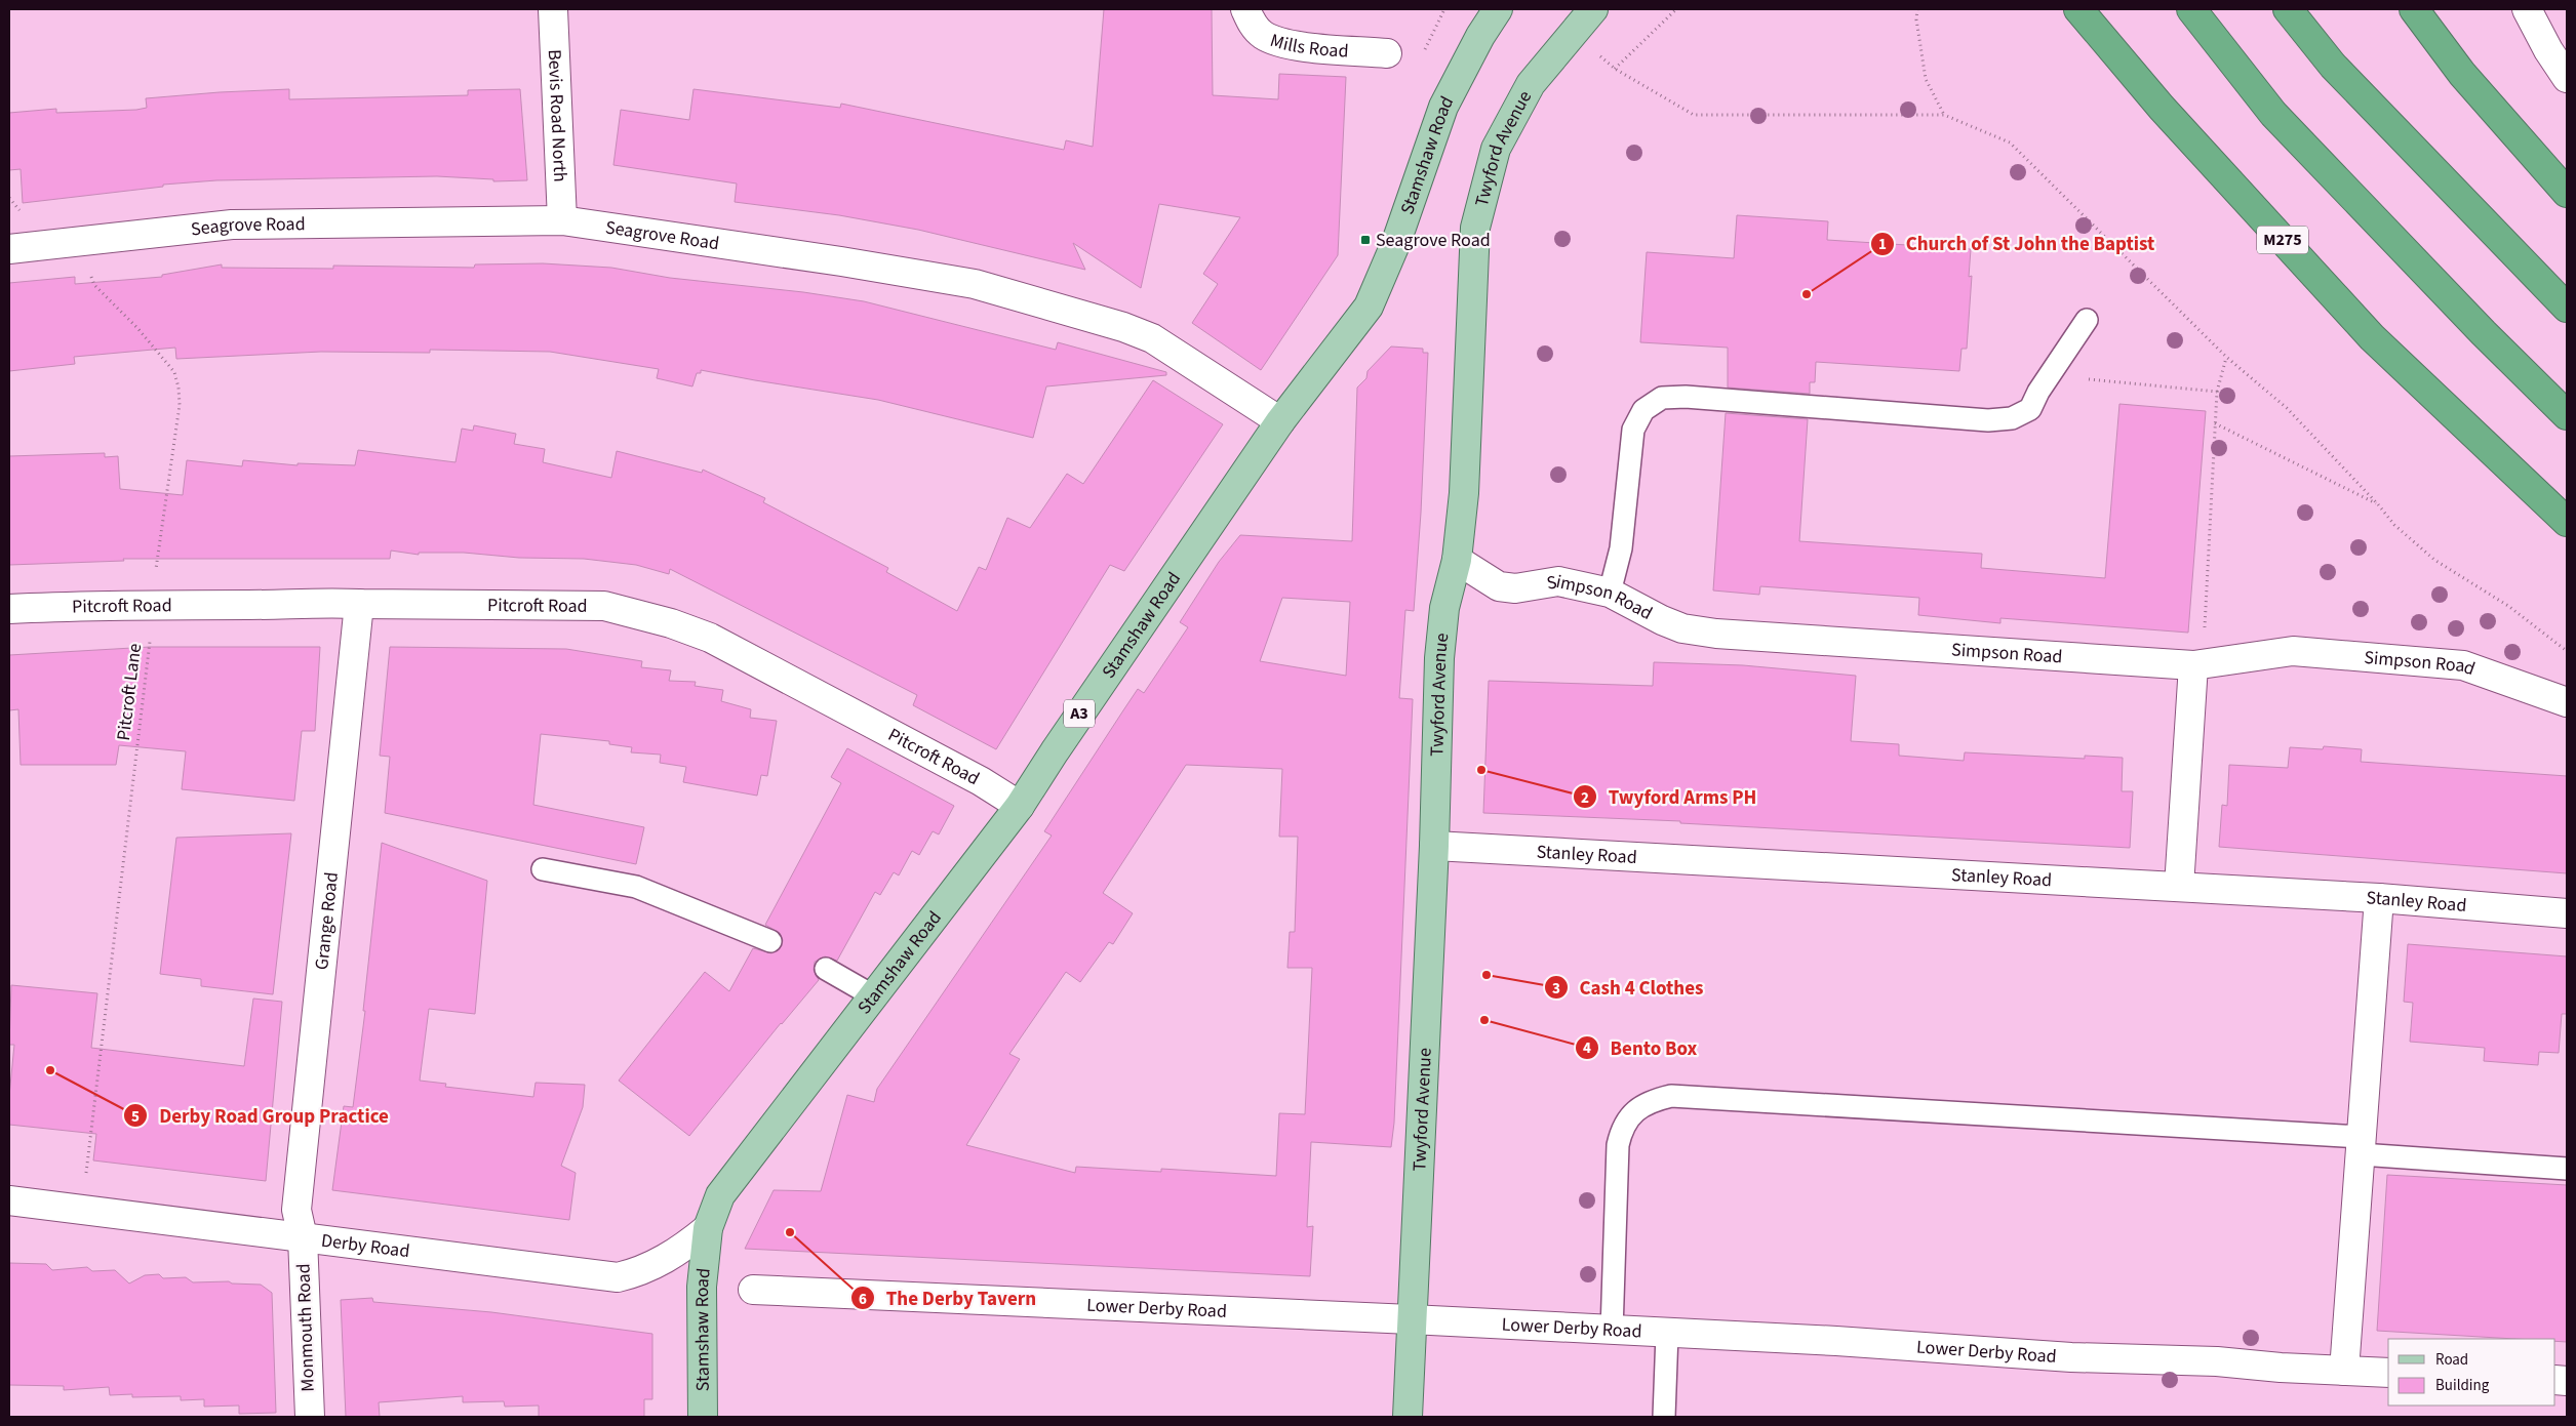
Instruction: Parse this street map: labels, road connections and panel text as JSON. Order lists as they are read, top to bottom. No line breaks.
{"streets":{"highway":["M275"],"main road":["Twyford Avenue","Stamshaw Road","A3"],"street":["Mills Road","Bevis Road North","Seagrove Road","Simpson Road","Pitcroft Road","Stanley Road","Grange Road","Derby Road","Lower Derby Road","Monmouth Road"],"path":["Pitcroft Lane"]},"crossings":[["Bevis Road North","Seagrove Road"],["Twyford Avenue","Simpson Road"],["Twyford Avenue","Stanley Road"],["Twyford Avenue","Lower Derby Road"],["Stamshaw Road","Seagrove Road"],["Stamshaw Road","Pitcroft Road"],["Stamshaw Road","Derby Road"],["Seagrove Road","Pitcroft Lane"],["Pitcroft Road","Pitcroft Lane"],["Pitcroft Road","Grange Road"],["Grange Road","Derby Road"],["Grange Road","Monmouth Road"],["Derby Road","Monmouth Road"]],"places":{"transit":["Seagrove Road"],"other":["Church of St John the Baptist","Twyford Arms PH","Cash 4 Clothes","Bento Box","Derby Road Group Practice","The Derby Tavern"]},"legend":["Road","Building"]}
